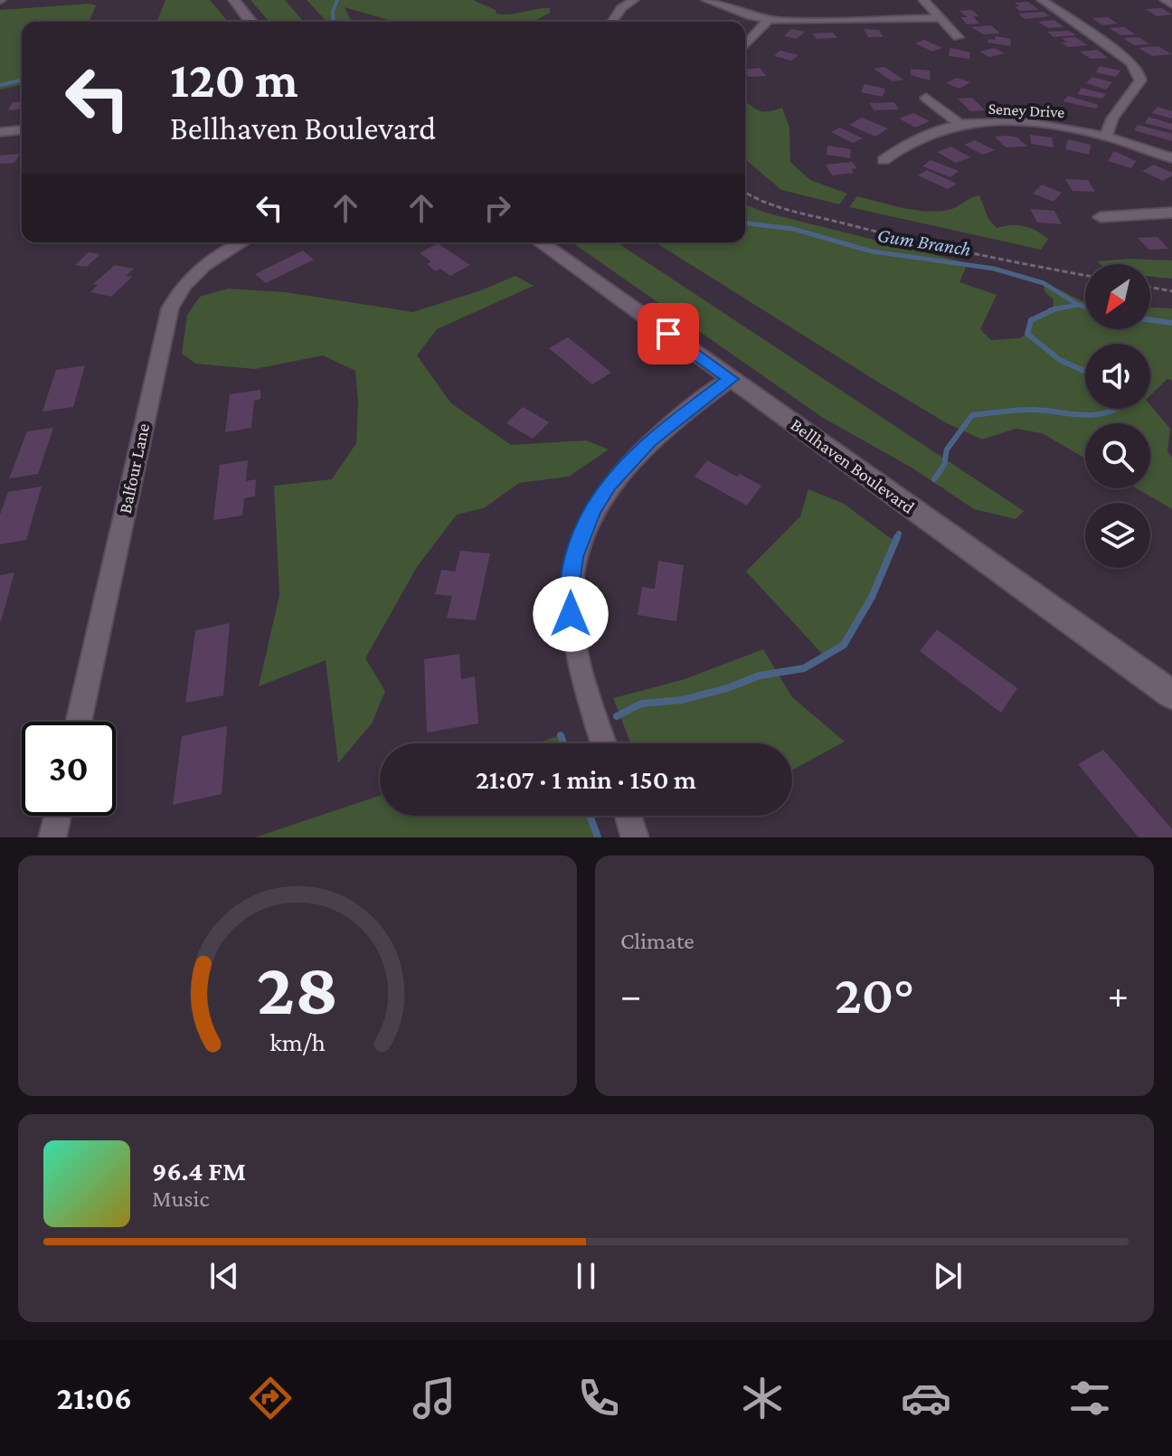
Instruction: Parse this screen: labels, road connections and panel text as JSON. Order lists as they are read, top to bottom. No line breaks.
{"streets":{"main road":["Bellhaven Boulevard"],"street":["Seney Drive","Balfour Lane"]},"water":["Gum Branch"],"north":"bottom left","page":{"turn":["120 m","Bellhaven Boulevard"],"limit":"30","trip":"21:07 · 1 min · 150 m","tile":"Climate","heat":["−","20°","+"],"song":["96.4 FM","Music"],"tabs":"21:06","gauge":["28","km/h"]}}
